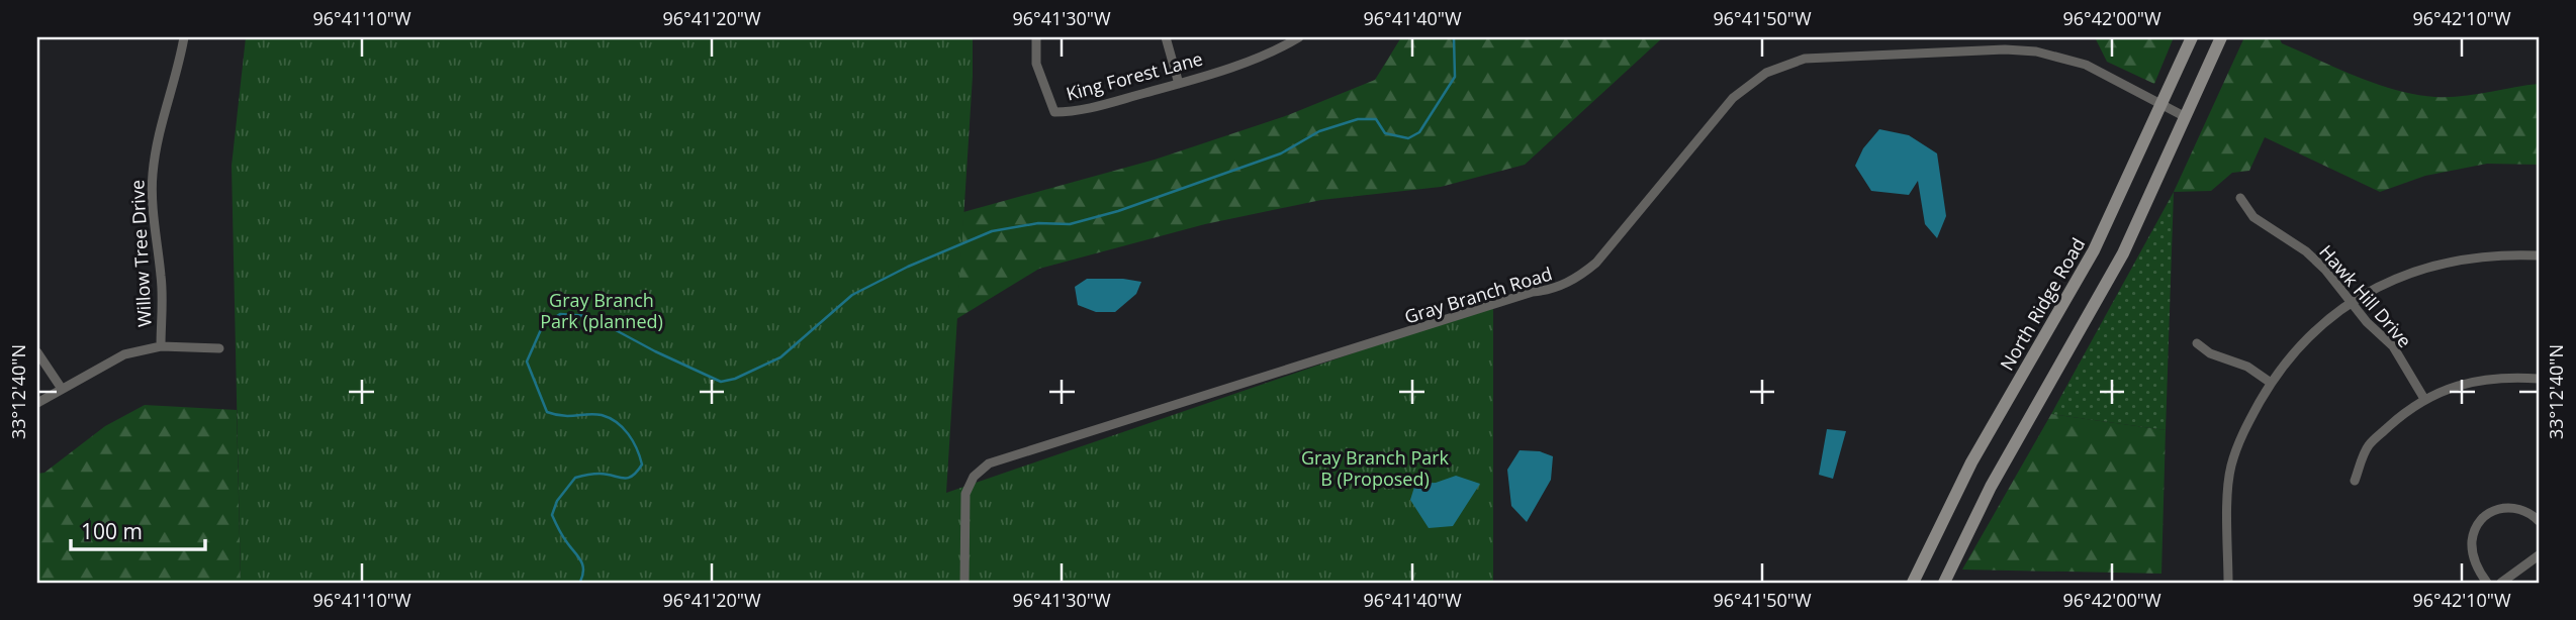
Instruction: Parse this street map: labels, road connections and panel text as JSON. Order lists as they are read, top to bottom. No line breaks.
{"streets":{"main road":["North Ridge Road"],"street":["King Forest Lane","Willow Tree Drive","Gray Branch Road","Hawk Hill Drive"]},"crossings":[["Gray Branch Road","North Ridge Road"]],"parks":["Gray Branch Park (planned)","Gray Branch Park B (Proposed)"],"scale_bar":"100 m","coordinates":["96°41'10\"W","96°41'20\"W","96°41'30\"W","96°41'40\"W","96°41'50\"W","96°42'00\"W","96°42'10\"W","33°12'40\"N"]}
